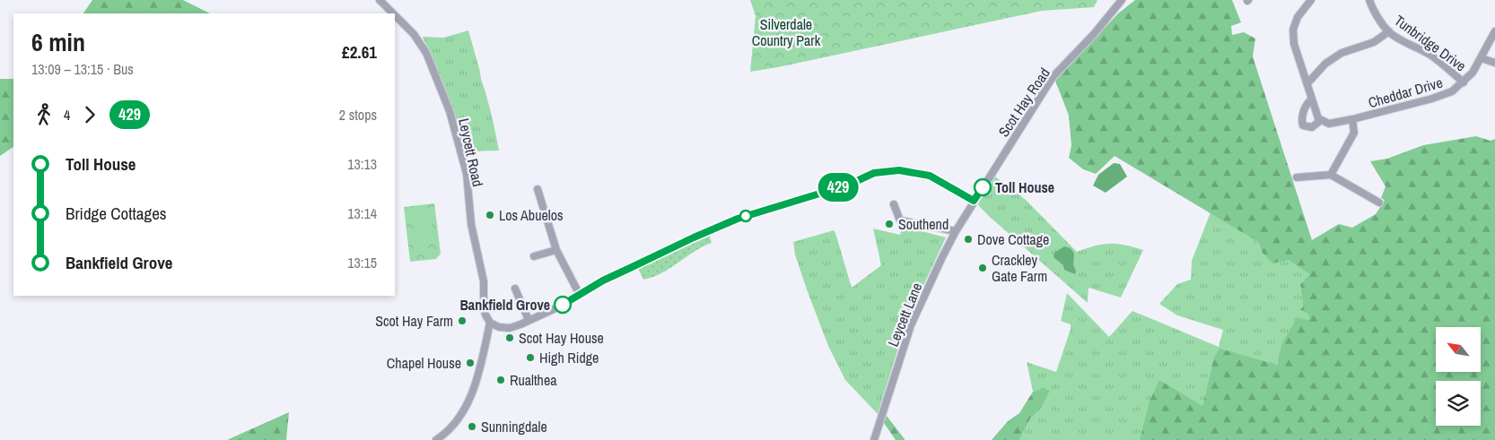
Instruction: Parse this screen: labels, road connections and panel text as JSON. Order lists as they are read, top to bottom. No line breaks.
{"streets":{"street":["Tunbridge Drive","Cheddar Drive","Scot Hay Road","Leycett Road","Leycett Lane"]},"crossings":[["Tunbridge Drive","Cheddar Drive"],["Scot Hay Road","Leycett Lane"]],"parks":["Silverdale Country Park"],"places":["Toll House","Los Abuelos","Southend","Dove Cottage","Crackley Gate Farm","Bankfield Grove","Scot Hay Farm","Scot Hay House","High Ridge","Chapel House","Rualthea","Sunningdale"],"lines":["bus line 429"],"north":"top left","page":{"on_map":"429","heading":["6 min","13:09 – 13:15 · Bus","£2.61"],"legs":["4","429","2 stops"],"list":[{"name":"Toll House","value":"13:13"},{"name":"Bridge Cottages","value":"13:14"},{"name":"Bankfield Grove","value":"13:15"}]}}
